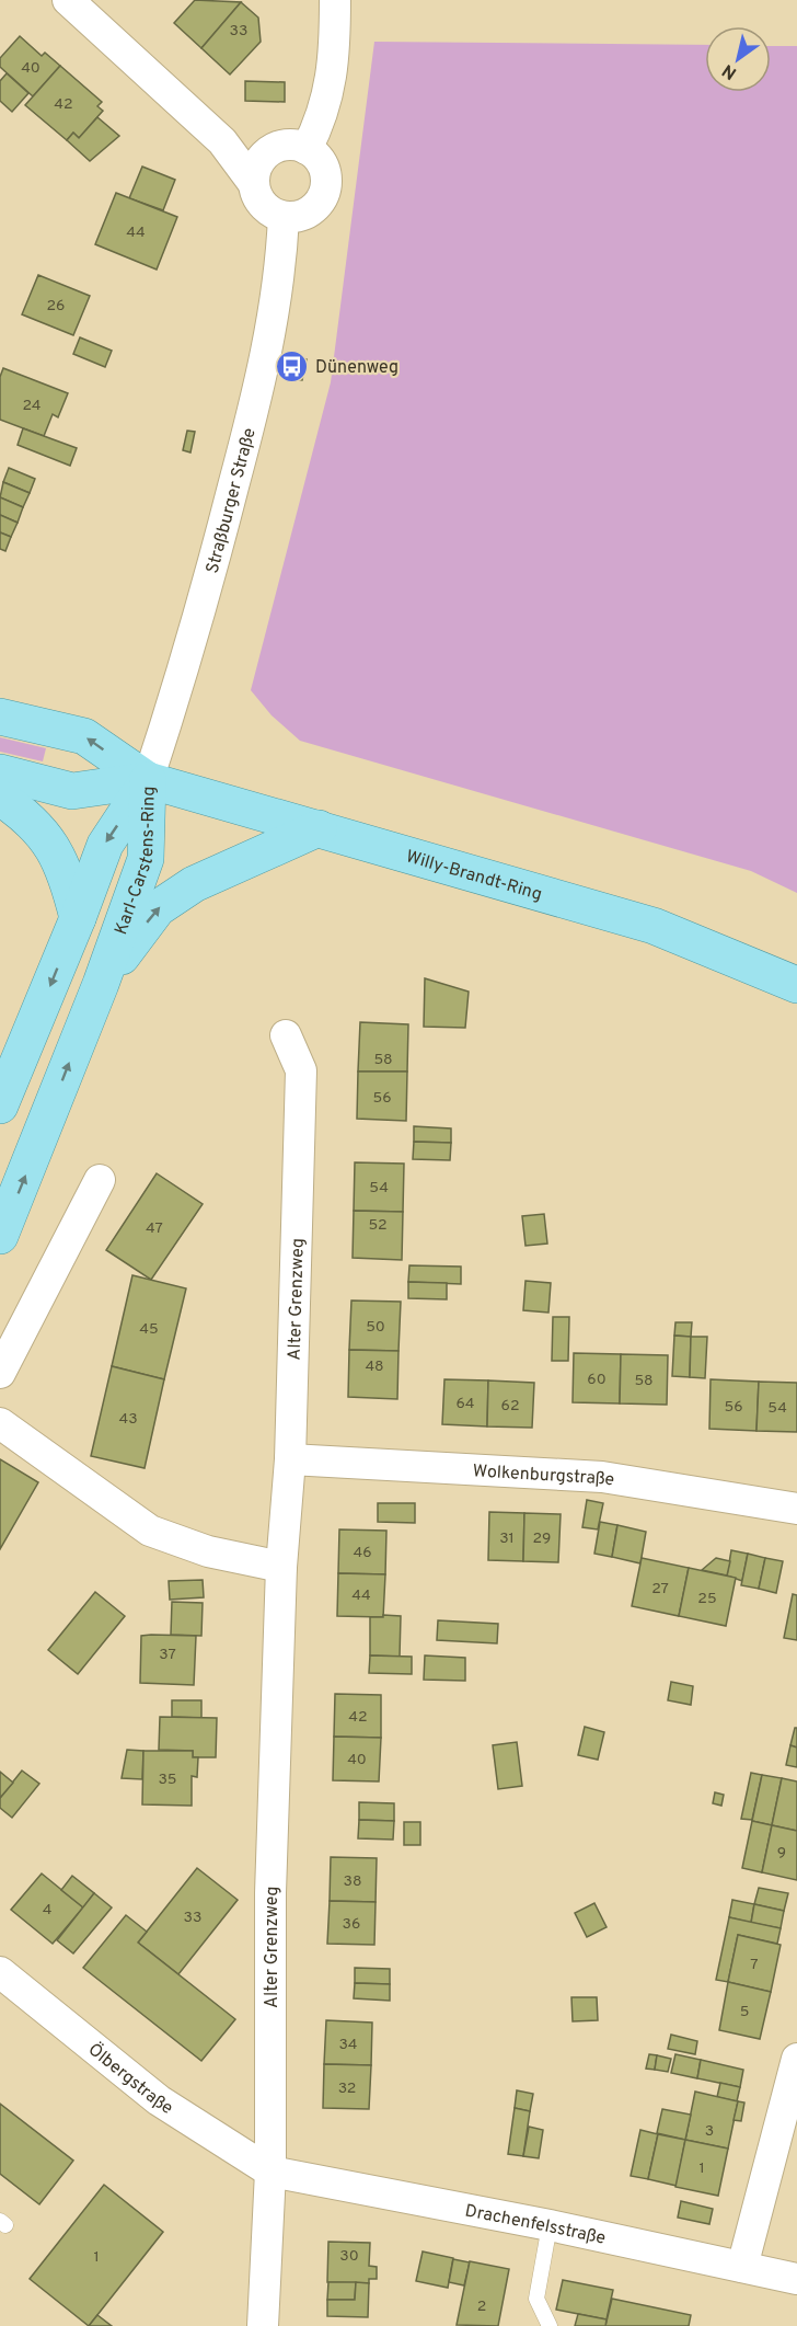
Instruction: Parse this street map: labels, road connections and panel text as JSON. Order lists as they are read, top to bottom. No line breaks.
{"streets":{"main road":["Karl-Carstens-Ring","Willy-Brandt-Ring"],"street":["Straßburger Straße","Alter Grenzweg","Wolkenburgstraße","Ölbergstraße","Drachenfelsstraße"]},"crossings":[["Straßburger Straße","Karl-Carstens-Ring"],["Straßburger Straße","Willy-Brandt-Ring"],["Karl-Carstens-Ring","Willy-Brandt-Ring"],["Alter Grenzweg","Wolkenburgstraße"],["Alter Grenzweg","Ölbergstraße"],["Alter Grenzweg","Drachenfelsstraße"],["Ölbergstraße","Drachenfelsstraße"]],"places":{"bus stop":["Dünenweg"]},"house_numbers":["33","40","42","44","26","24","58","56","54","52","47","50","45","48","60","58","64","62","56","54","43","31","29","46","27","44","25","37","42","40","35","9","38","4","33","36","7","5","34","32","3","1","30","1","2"],"north":"bottom left"}
